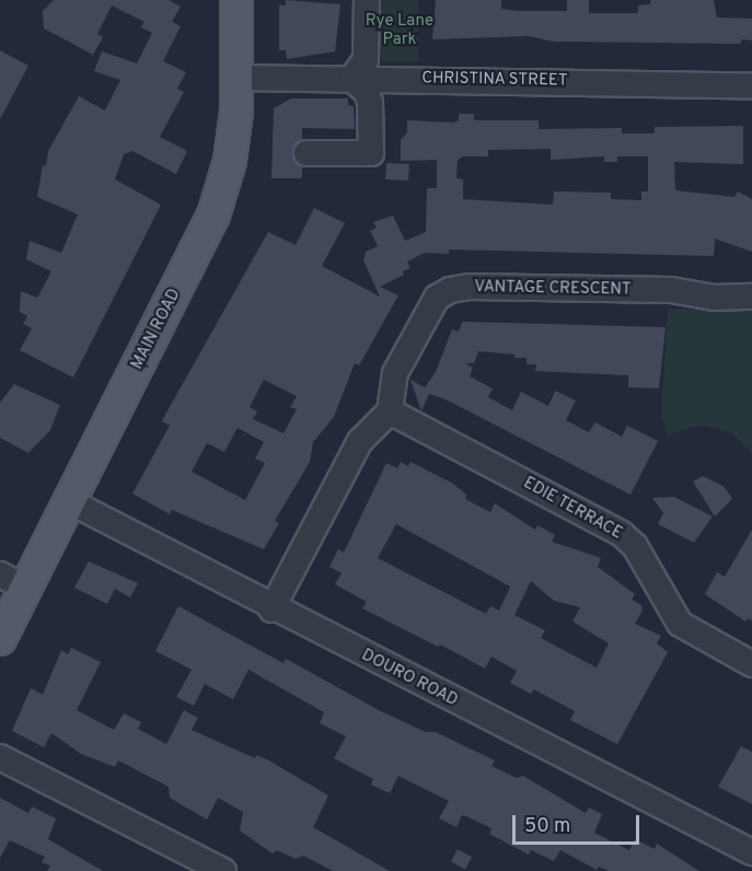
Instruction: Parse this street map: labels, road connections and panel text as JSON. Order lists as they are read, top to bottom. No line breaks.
{"streets":{"main road":["MAIN ROAD"],"street":["CHRISTINA STREET","VANTAGE CRESCENT","EDIE TERRACE","DOURO ROAD"]},"crossings":[["CHRISTINA STREET","MAIN ROAD"],["VANTAGE CRESCENT","EDIE TERRACE"],["MAIN ROAD","DOURO ROAD"]],"parks":["Rye Lane Park"],"scale_bar":"50 m"}
